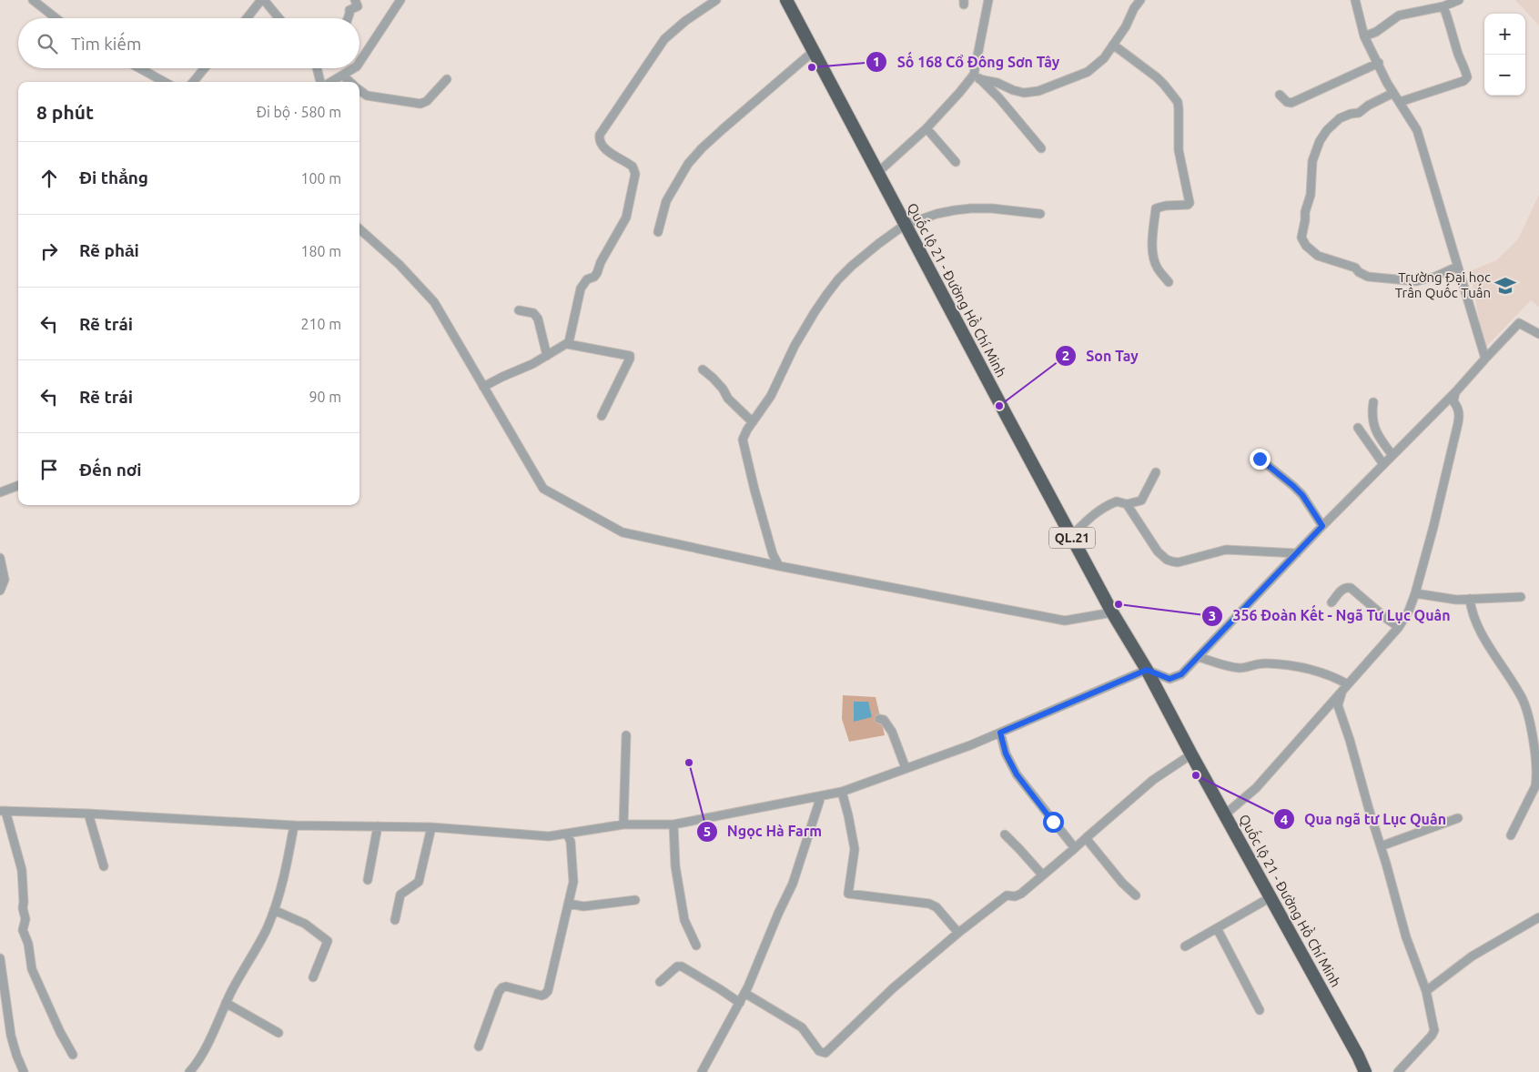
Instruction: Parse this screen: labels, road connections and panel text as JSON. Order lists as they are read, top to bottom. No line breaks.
{"streets":{"highway":["Quốc lộ 21 - Đường Hồ Chí Minh","QL.21"]},"places":{"other":["Số 168 Cổ Đông Sơn Tây","Son Tay","356 Đoàn Kết - Ngã Tư Lục Quân","Ngọc Hà Farm","Qua ngã tư Lục Quân"],"school or university":["Trường Đại học Trần Quốc Tuấn"]},"page":{"map_buttons":["+","−"],"search":"Tìm kiếm","heading":["8 phút","Đi bộ · 580 m"],"list":[["Đi thẳng","100 m"],["Rẽ phải","180 m"],["Rẽ trái","210 m"],["Rẽ trái","90 m"],"Đến nơi"]}}
